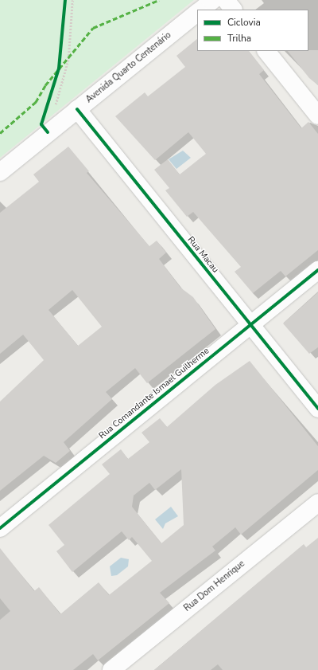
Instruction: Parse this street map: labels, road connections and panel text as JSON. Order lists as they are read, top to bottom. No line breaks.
{"streets":{"street":["Avenida Quarto Centenário","Rua Macau","Rua Comandante Ismael Guilherme","Rua Dom Henrique"]},"crossings":[["Avenida Quarto Centenário","Rua Macau"],["Rua Macau","Rua Comandante Ismael Guilherme"]],"legend":["Ciclovia","Trilha"]}
